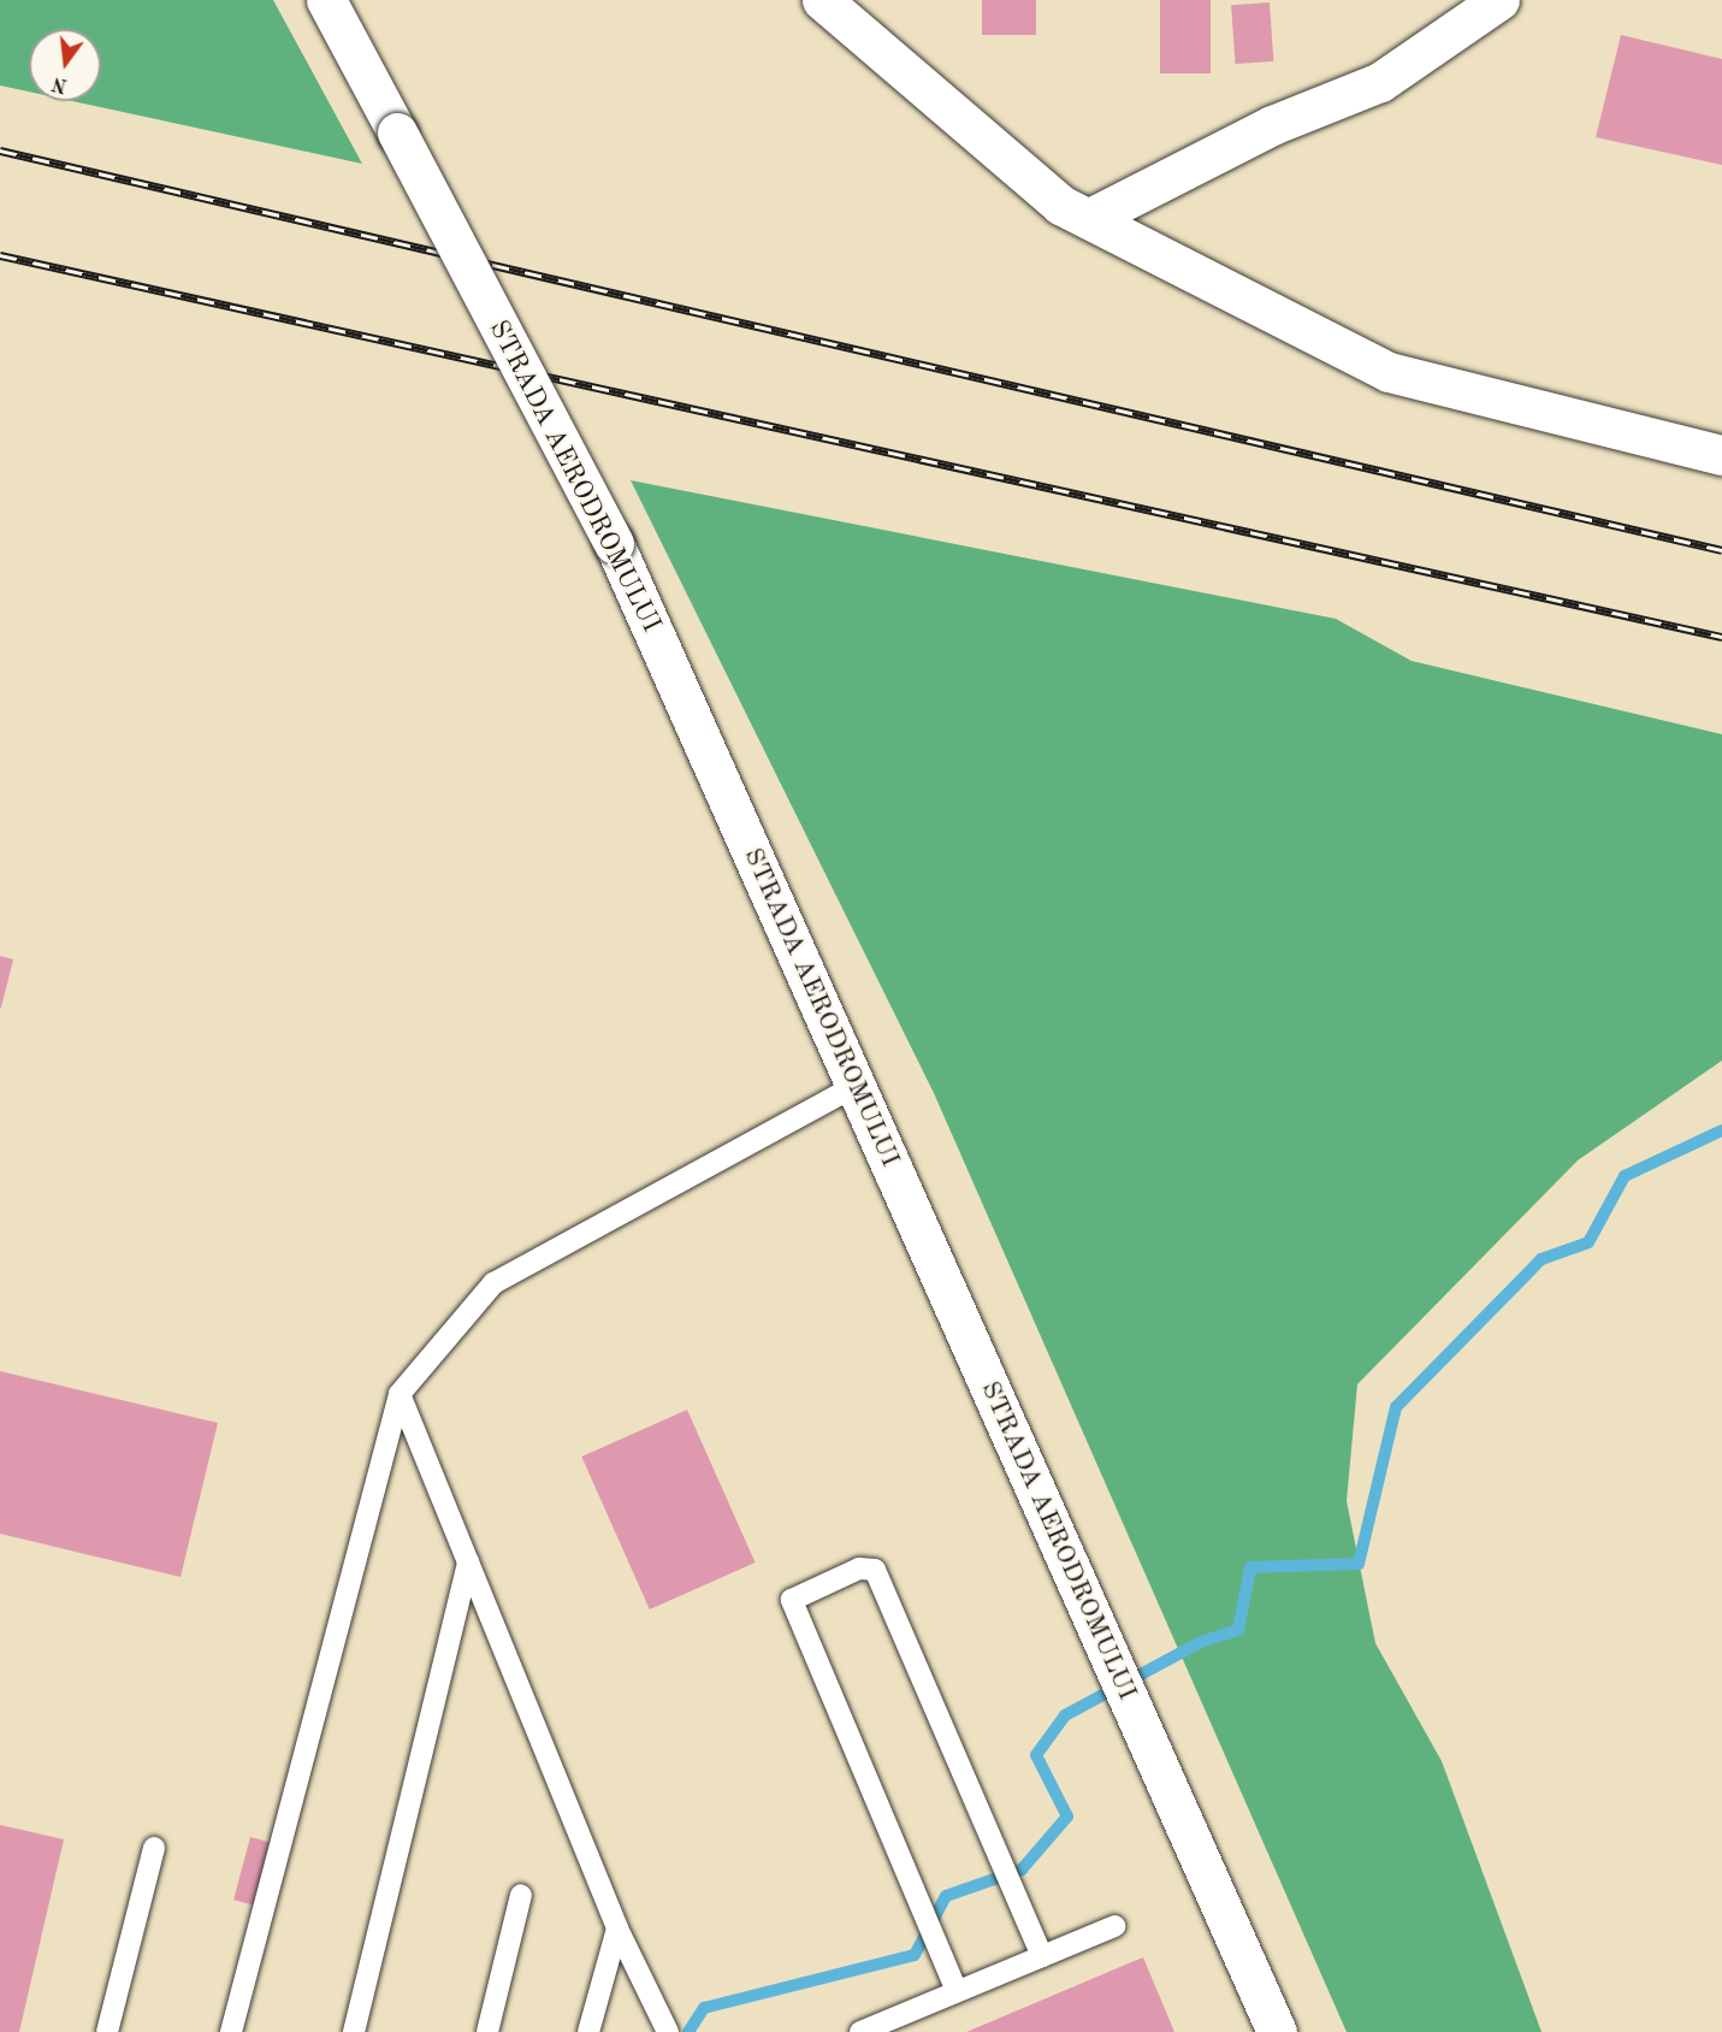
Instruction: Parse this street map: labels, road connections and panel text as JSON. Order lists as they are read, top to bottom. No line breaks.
{"streets":{"main road":["STRADA AERODROMULUI"]},"north":"bottom"}
